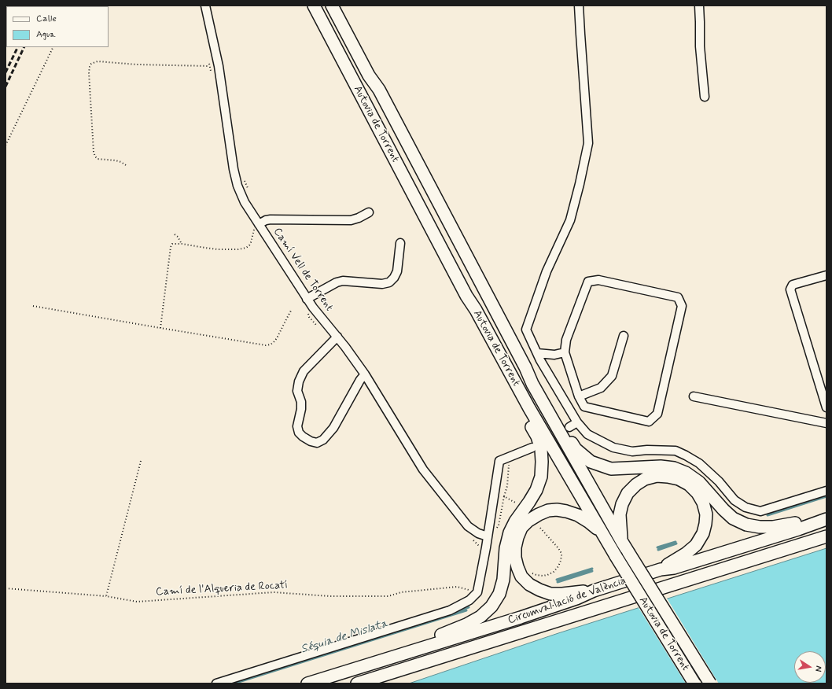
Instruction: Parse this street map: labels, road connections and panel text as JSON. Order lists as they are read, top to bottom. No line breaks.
{"streets":{"highway":["Autovia de Torrent","Circumval·lació de València"],"street":["Camí Vell de Torrent"],"path":["Camí de l'Alqueria de Rocatí"]},"water":["Séquia de Mislata"],"legend":["Calle","Agua"],"north":"right"}
